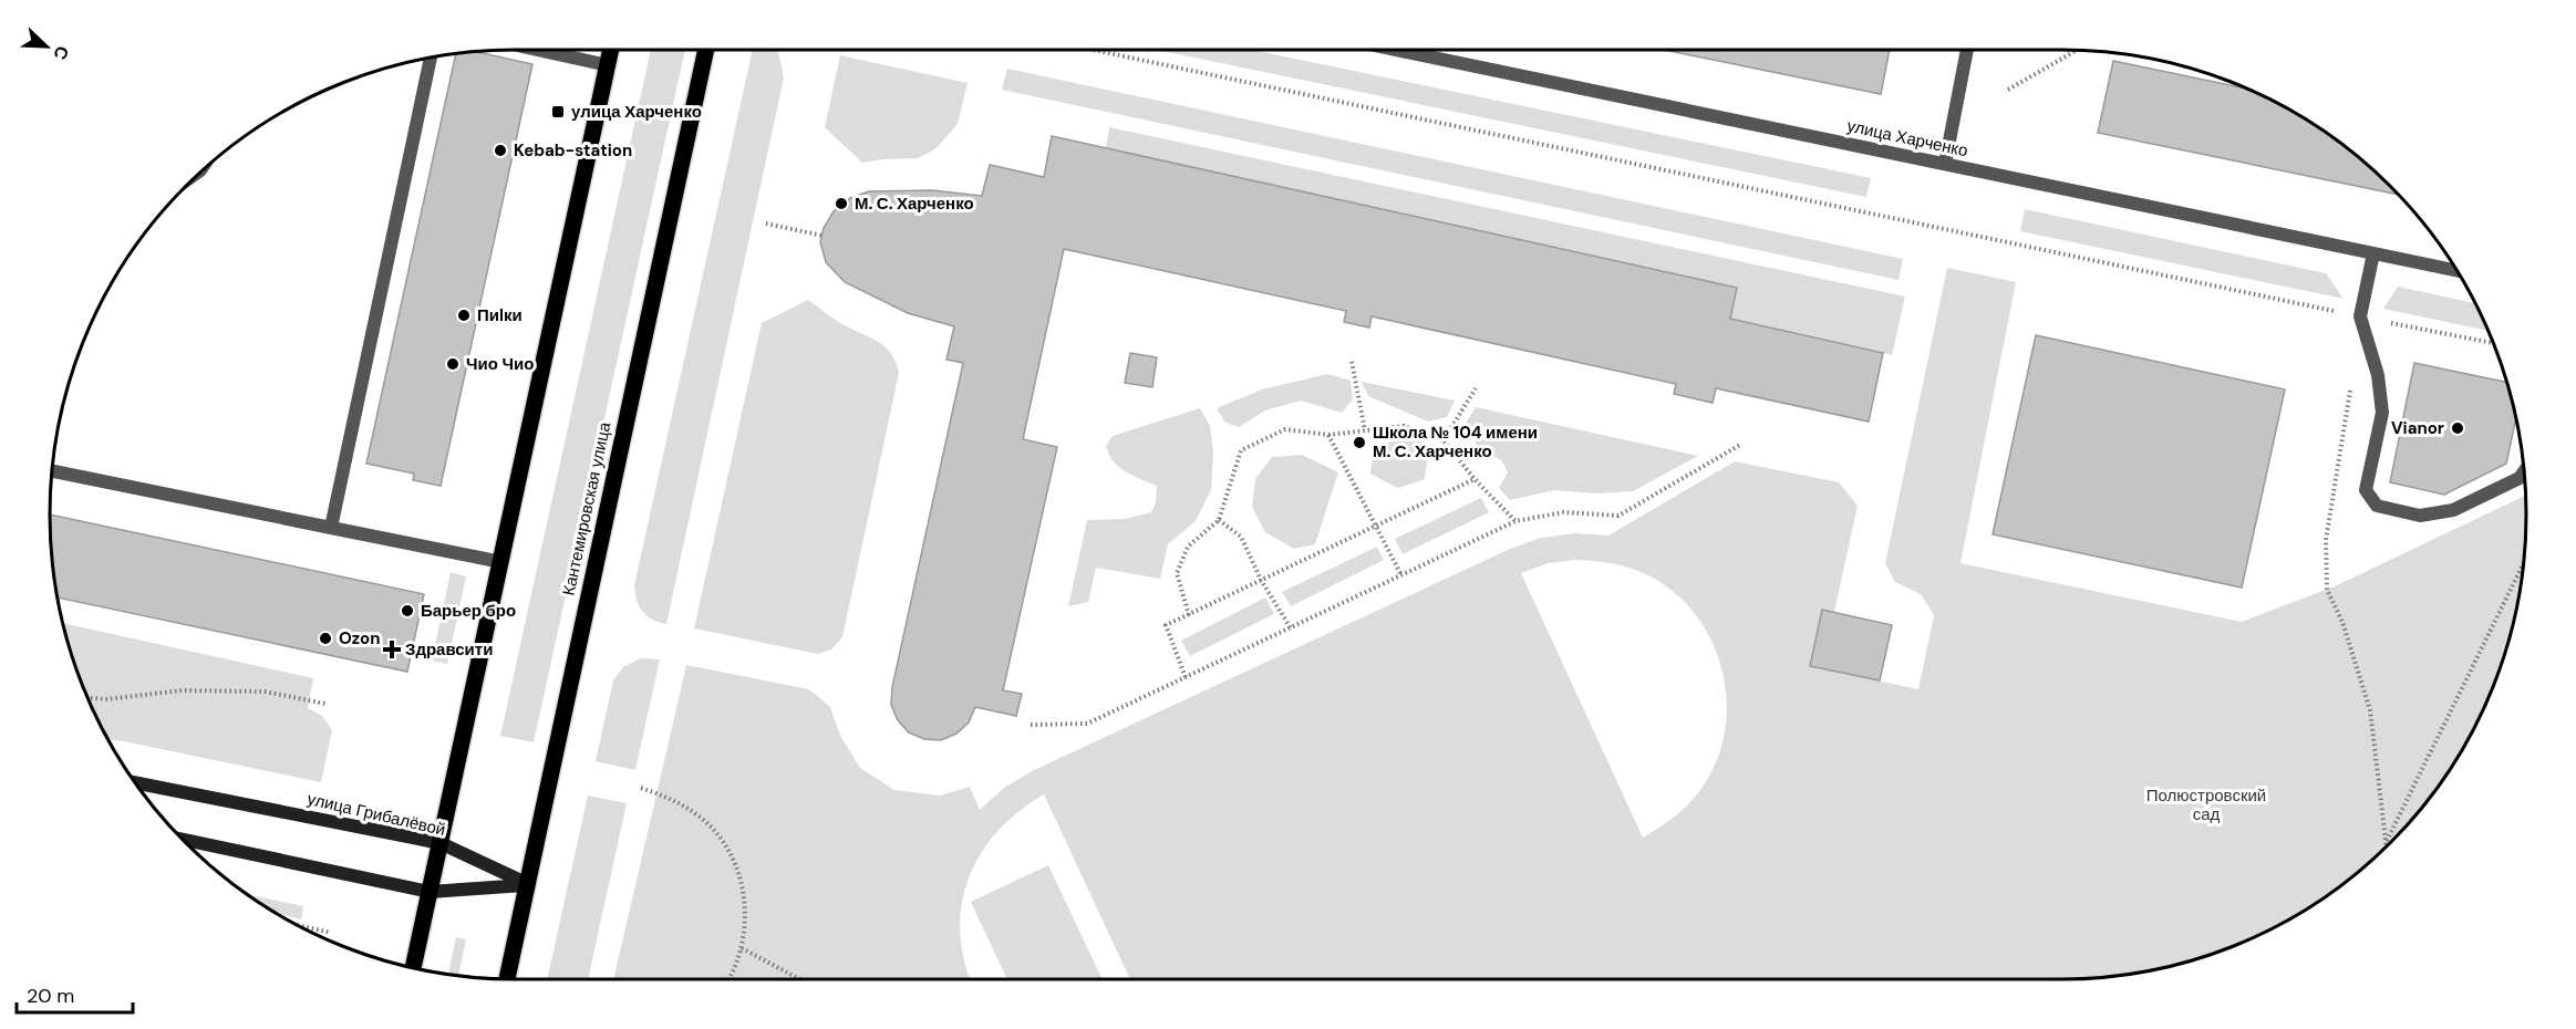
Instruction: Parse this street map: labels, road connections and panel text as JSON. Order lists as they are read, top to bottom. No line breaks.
{"streets":{"main road":["Кантемировская улица"],"street":["улица Харченко","улица Грибалёвой"]},"crossings":[["Кантемировская улица","улица Грибалёвой"]],"parks":["Полюстровский сад"],"places":{"transit":["улица Харченко"],"other":["Kebab-station","М. С. Харченко","Пиlки","Чио Чио","Vianor","Школа № 104 имени М. С. Харченко","Барьер бро","Ozon"],"health":["Здравсити"]},"scale_bar":"20 m","north":"bottom right"}
